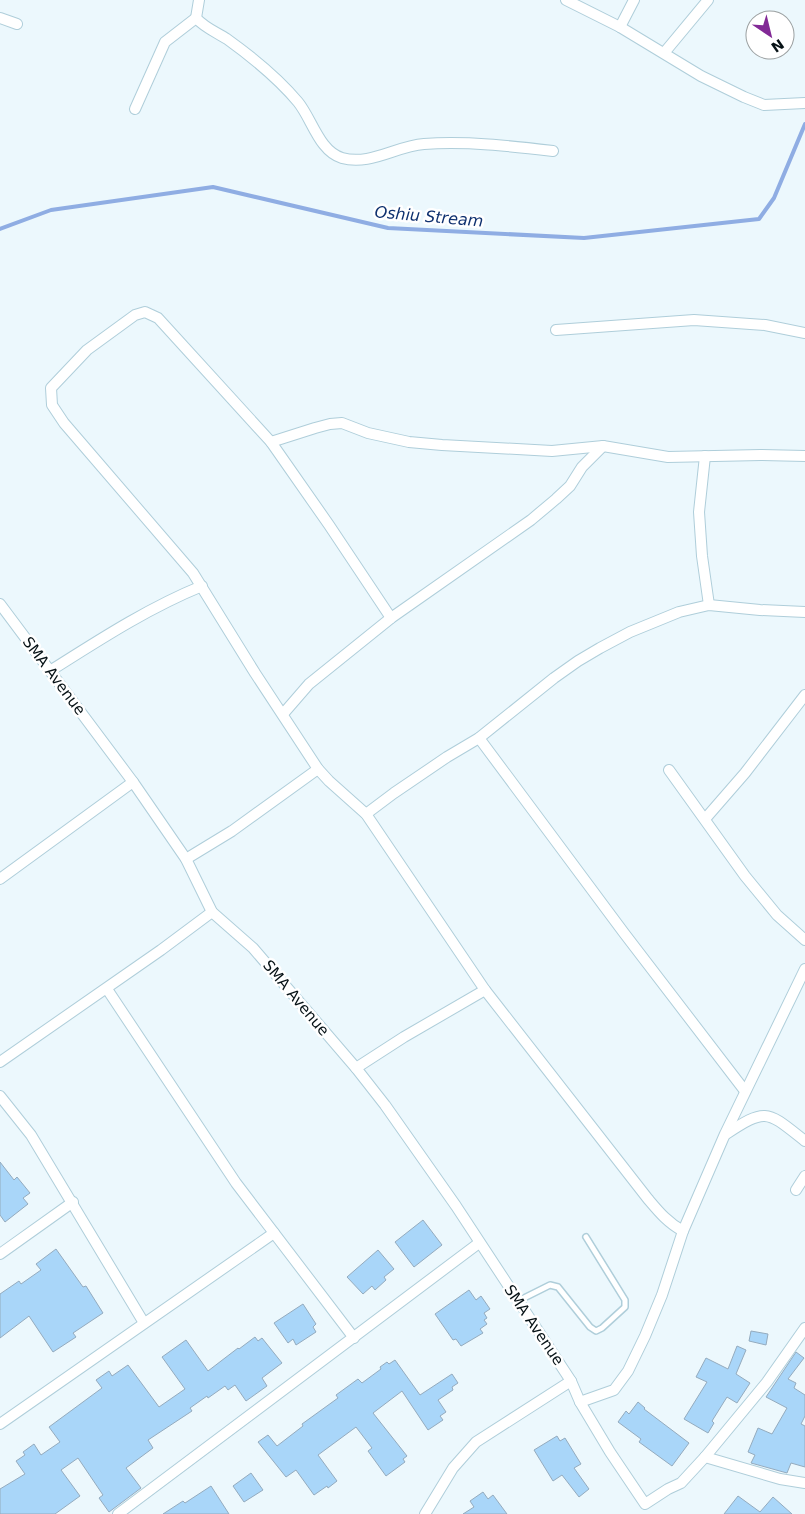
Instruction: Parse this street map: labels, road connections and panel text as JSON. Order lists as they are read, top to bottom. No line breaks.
{"streets":{"street":["SMA Avenue"]},"water":["Oshiu Stream"],"north":"bottom right"}
